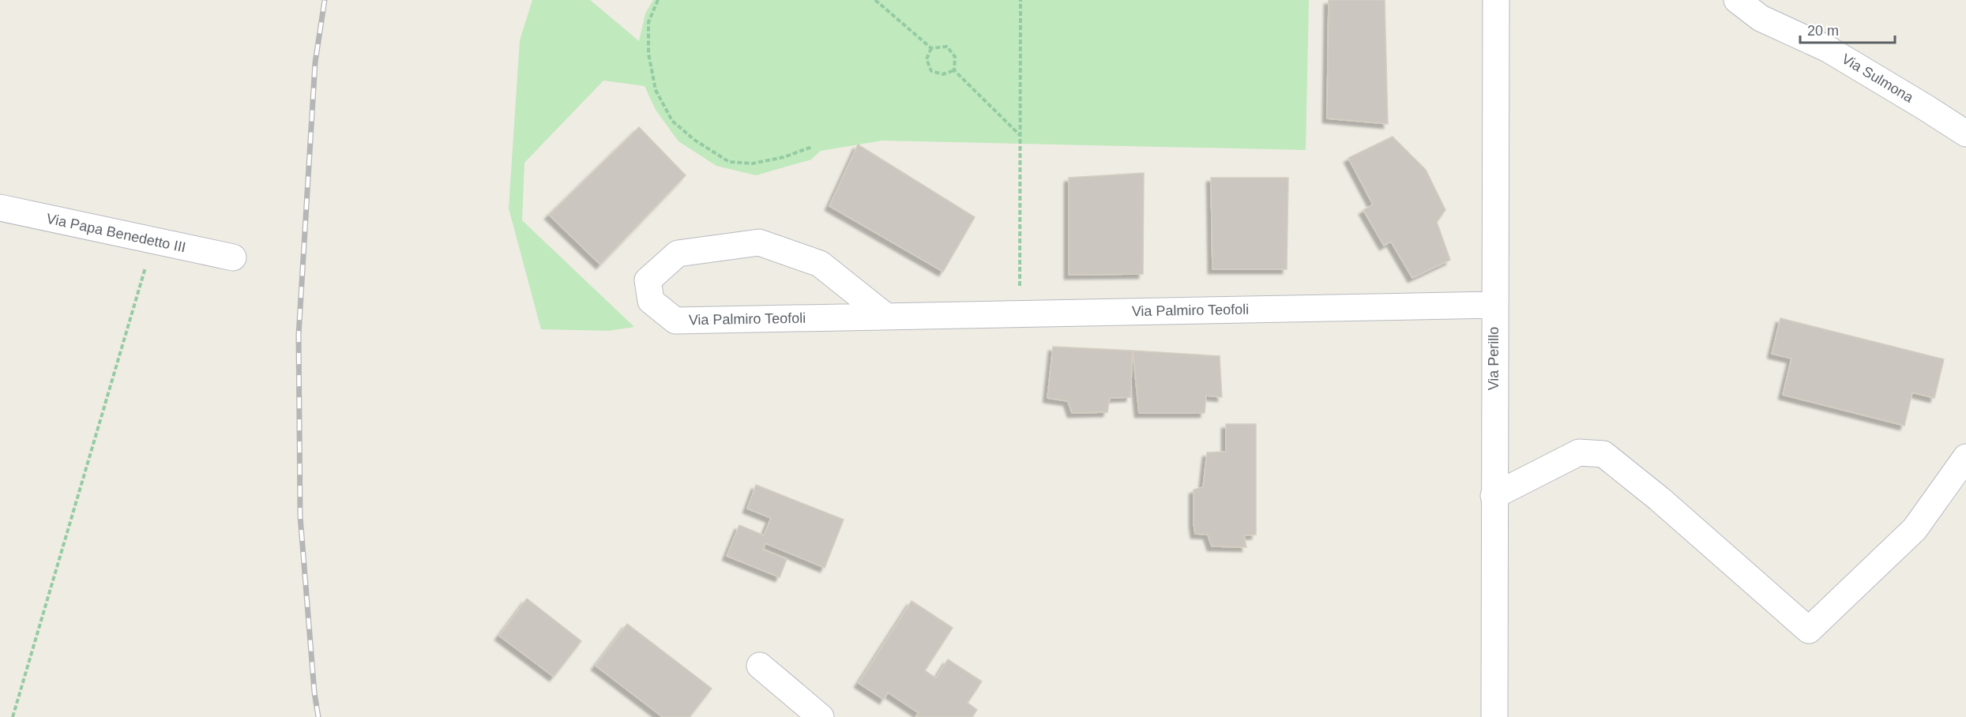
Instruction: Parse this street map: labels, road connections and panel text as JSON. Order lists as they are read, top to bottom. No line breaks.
{"streets":{"street":["Via Sulmona","Via Papa Benedetto III","Via Palmiro Teofoli","Via Perillo"]},"crossings":[["Via Palmiro Teofoli","Via Perillo"]],"scale_bar":"20 m"}
